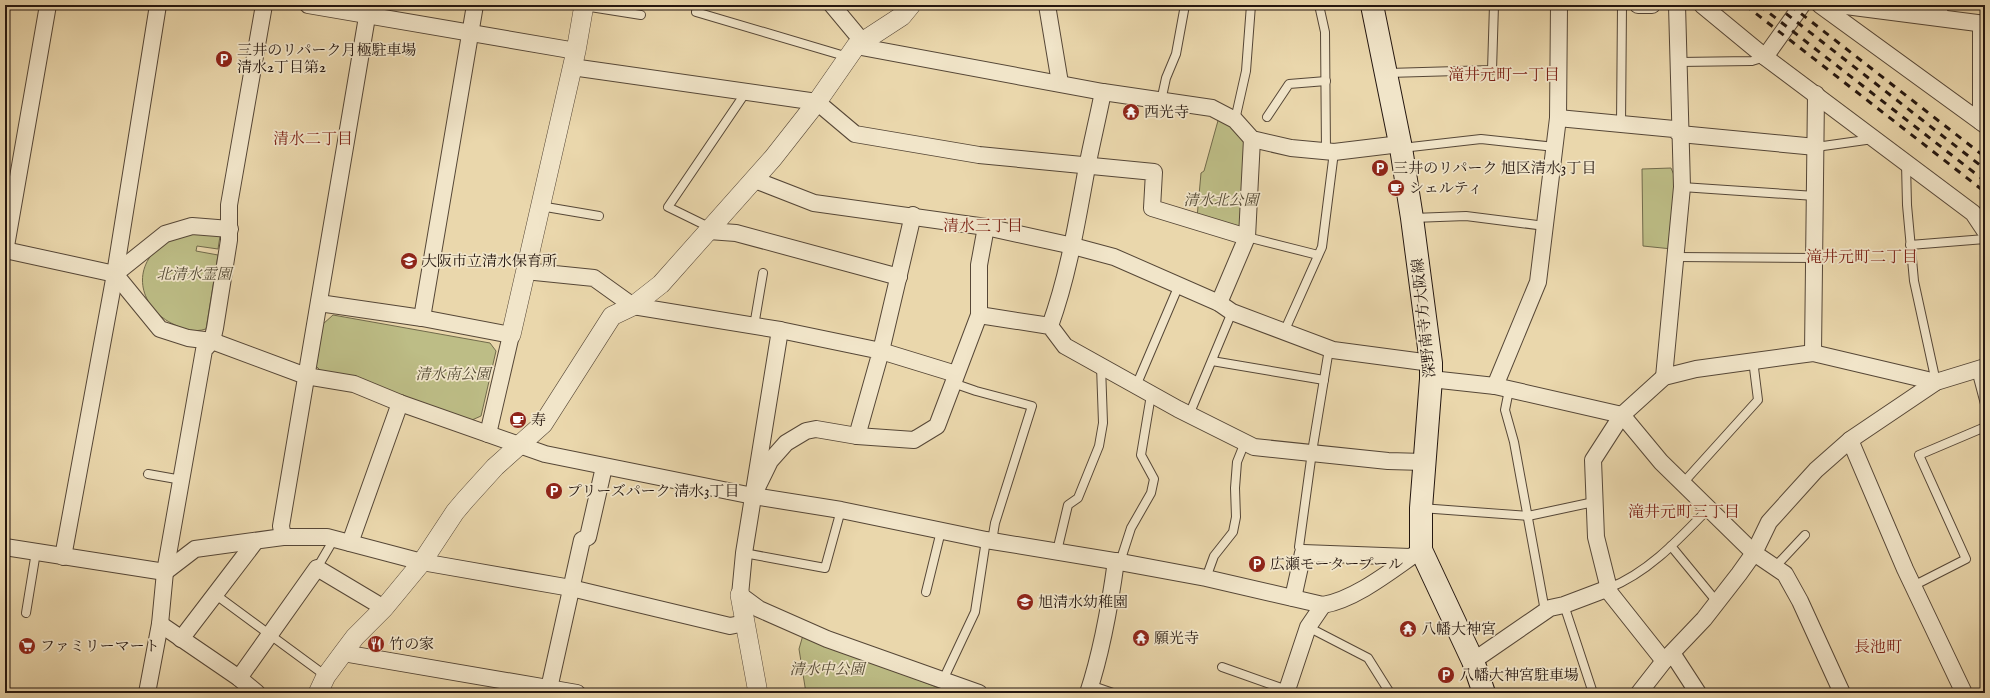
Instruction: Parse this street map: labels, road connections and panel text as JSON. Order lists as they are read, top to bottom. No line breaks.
{"streets":{"main road":["深野南寺方大阪線"]},"districts":["滝井元町一丁目","清水二丁目","清水三丁目","滝井元町二丁目","滝井元町三丁目","長池町"],"parks":["清水北公園","北清水霊園","清水南公園","清水中公園"],"places":{"parking":["三井のリパーク月極駐車場 清水2丁目第2","三井のリパーク 旭区清水3丁目","プリーズパーク 清水3丁目","広瀬モータープール","八幡大神宮駐車場"],"temple":["西光寺","八幡大神宮","願光寺"],"cafe":["シェルティ","寿"],"school or university":["大阪市立清水保育所","旭清水幼稚園"],"restaurant":["竹の家"],"supermarket":["ファミリーマート"]}}
